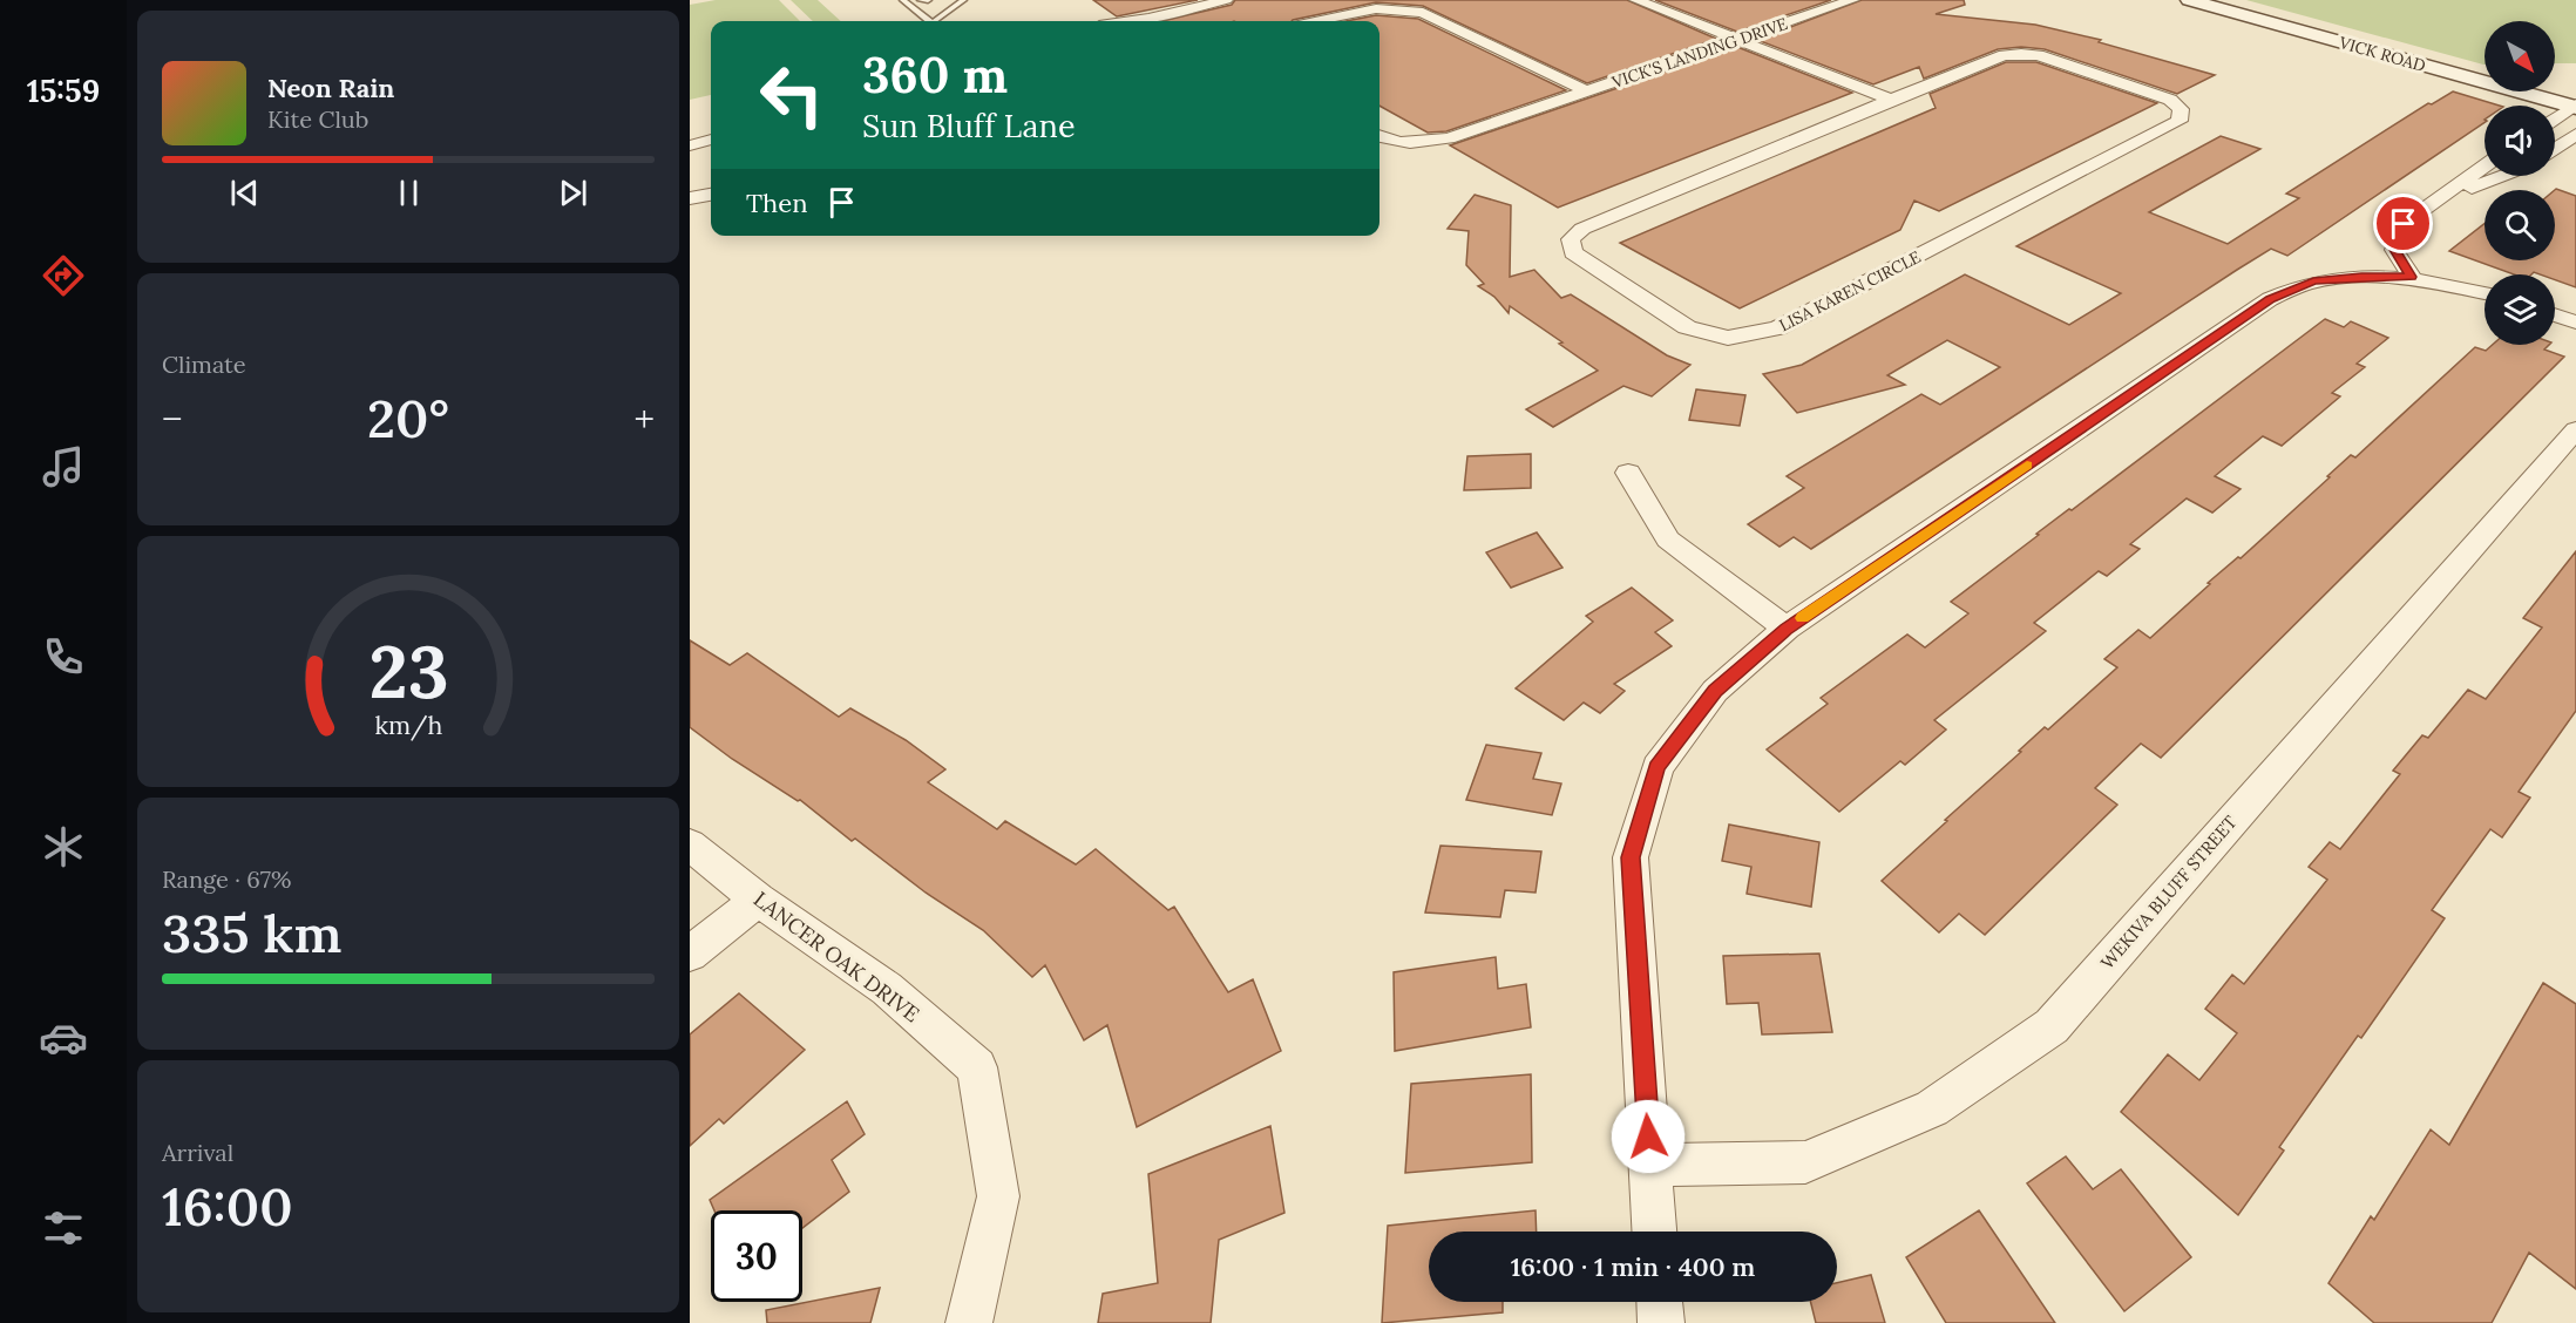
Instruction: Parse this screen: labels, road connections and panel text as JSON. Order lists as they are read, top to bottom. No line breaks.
{"streets":{"street":["VICK'S LANDING DRIVE","VICK ROAD","LISA KAREN CIRCLE","WEKIVA BLUFF STREET","LANCER OAK DRIVE"]},"north":"bottom right","page":{"tabs":"15:59","turn":["360 m","Sun Bluff Lane"],"song":["Neon Rain","Kite Club"],"then":"Then","tile":["Climate",["Range · 67%","335 km"],["Arrival","16:00"]],"heat":["−","20°","+"],"limit":"30","trip":"16:00 · 1 min · 400 m","gauge":["23","km/h"]}}
